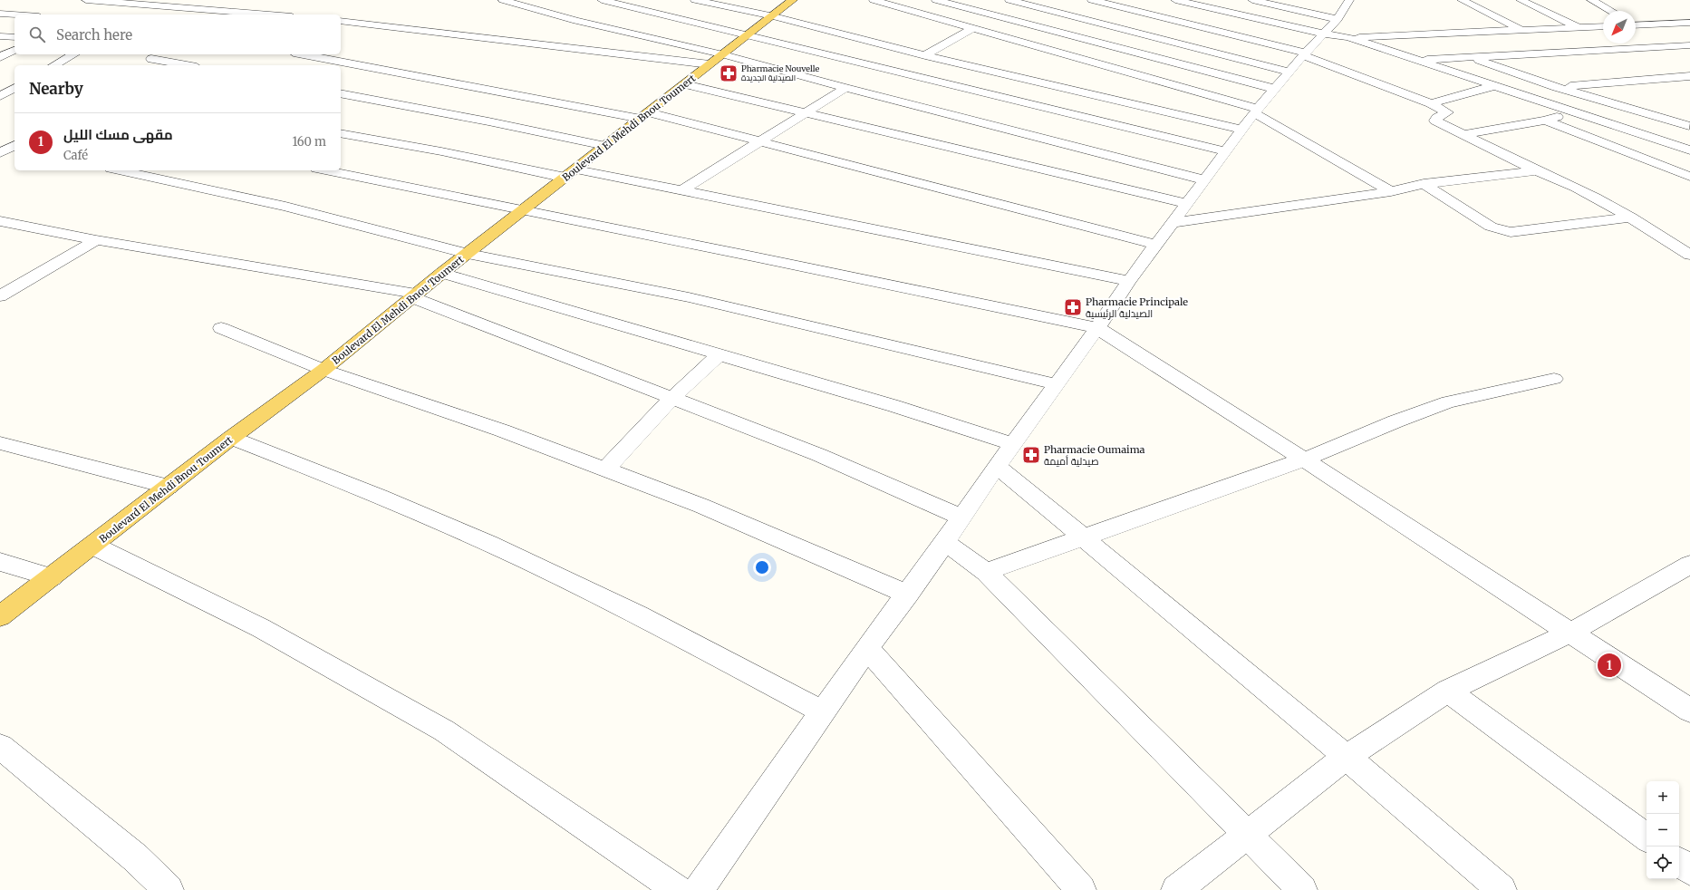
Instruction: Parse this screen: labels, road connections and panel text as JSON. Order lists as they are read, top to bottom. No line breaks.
{"streets":{"main road":["Boulevard El Mehdi Bnou Toumert"]},"places":{"pharmacy":["Pharmacie Nouvelle الصيدلية الجديدة","Pharmacie Principale الصيدلية الرئيسية","Pharmacie Oumaima صيدلية أميمة"]},"north":"bottom left","page":{"search":"Search here","heading":"Nearby","list":[{"mark":"1","name":"مقهى مسك الليل","note":"Café","value":"160 m"}],"pins":"1","map_buttons":["+","−"]}}
